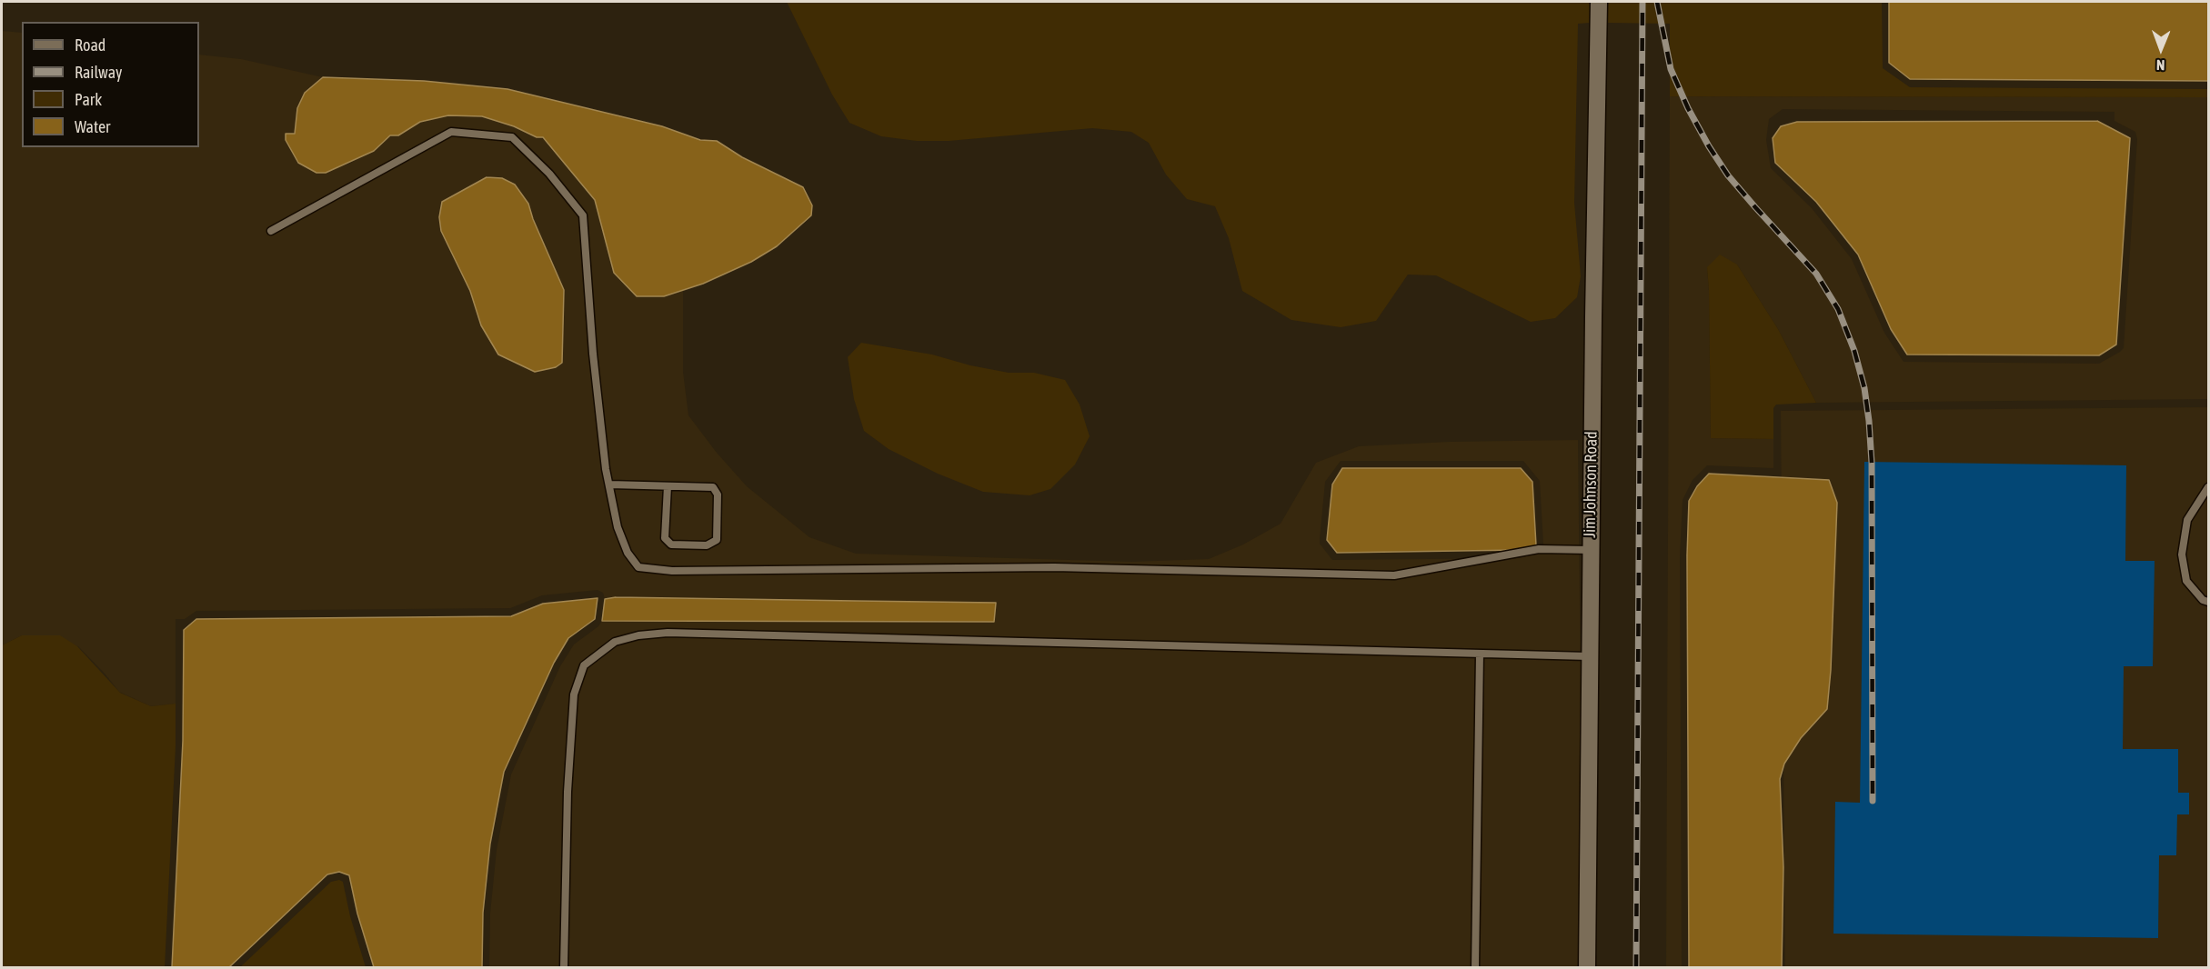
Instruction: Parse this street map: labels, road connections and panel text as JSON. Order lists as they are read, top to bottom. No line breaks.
{"streets":{"street":["Jim Johnson Road"]},"legend":["Road","Railway","Park","Water"],"north":"bottom"}
